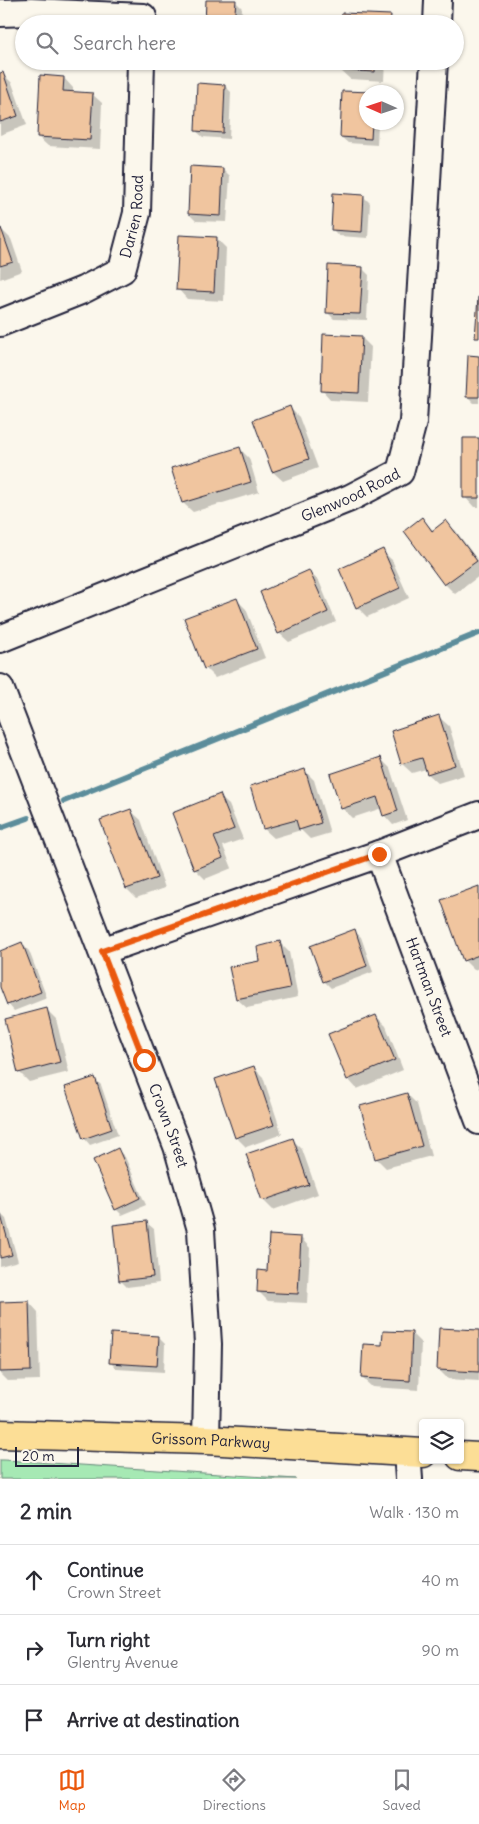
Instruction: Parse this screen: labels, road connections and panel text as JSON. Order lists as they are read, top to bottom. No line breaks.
{"streets":{"main road":["Grissom Parkway"],"street":["Darien Road","Glenwood Road","Hartman Street","Crown Street"]},"crossings":[["Crown Street","Grissom Parkway"]],"scale_bar":"20 m","north":"left","page":{"search":"Search here","scale":"20 m","heading":["2 min","Walk · 130 m"],"list":[["Continue","Crown Street","40 m"],["Turn right","Glentry Avenue","90 m"],"Arrive at destination"],"nav":["Map","Directions","Saved"]}}
